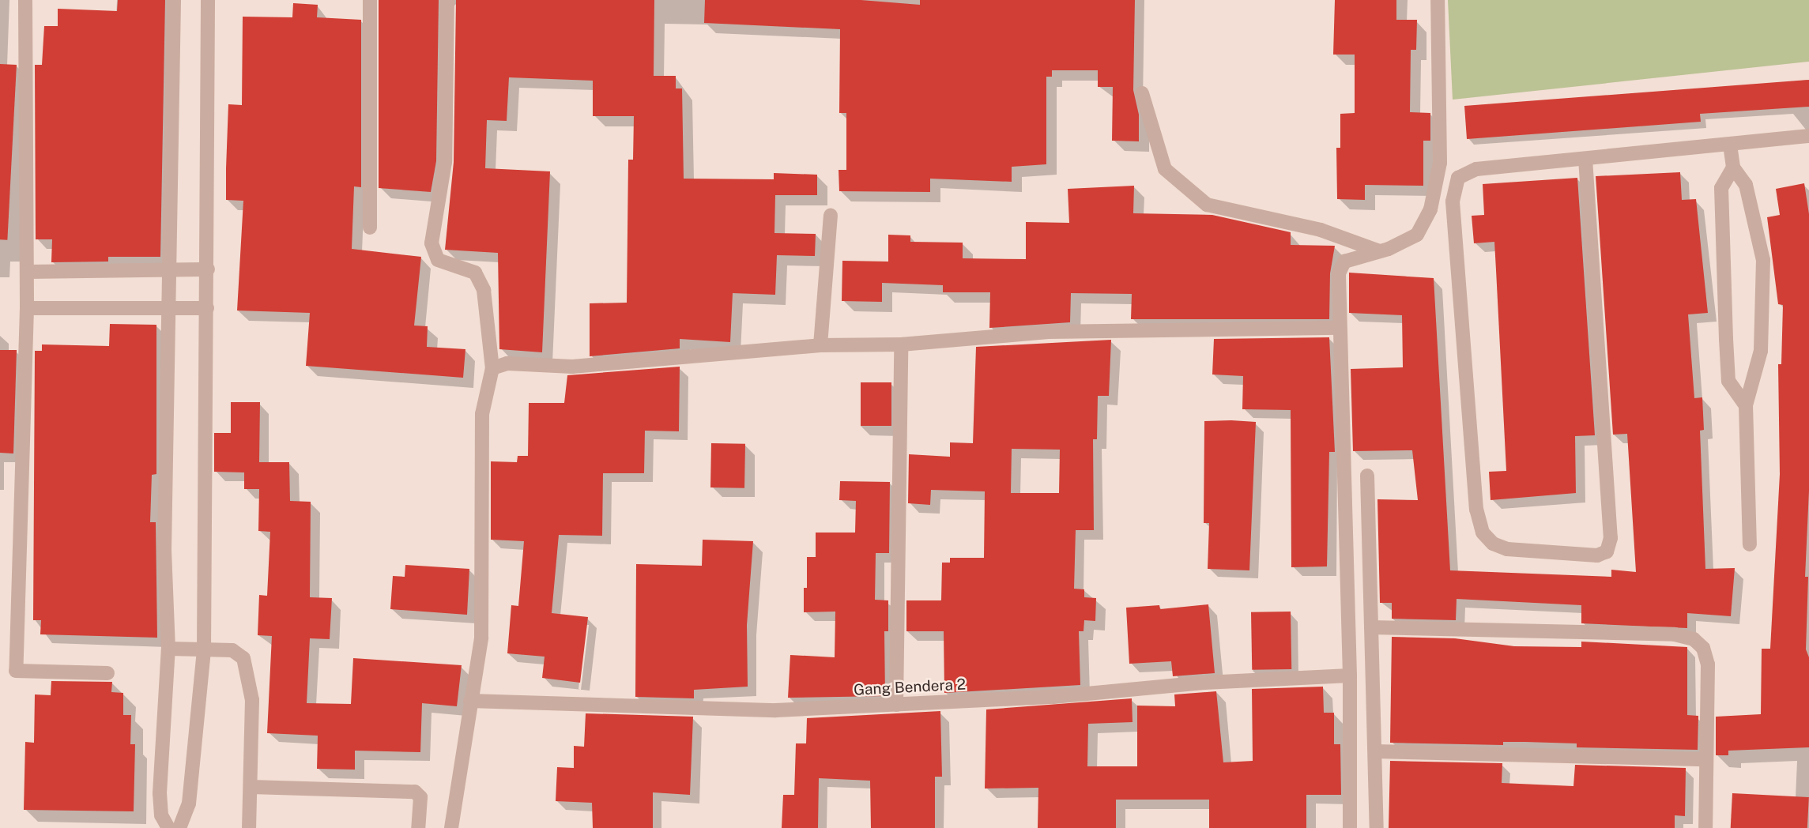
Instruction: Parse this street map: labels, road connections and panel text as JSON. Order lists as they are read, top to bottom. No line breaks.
{"streets":{"street":["Gang Bendera 2"]}}
